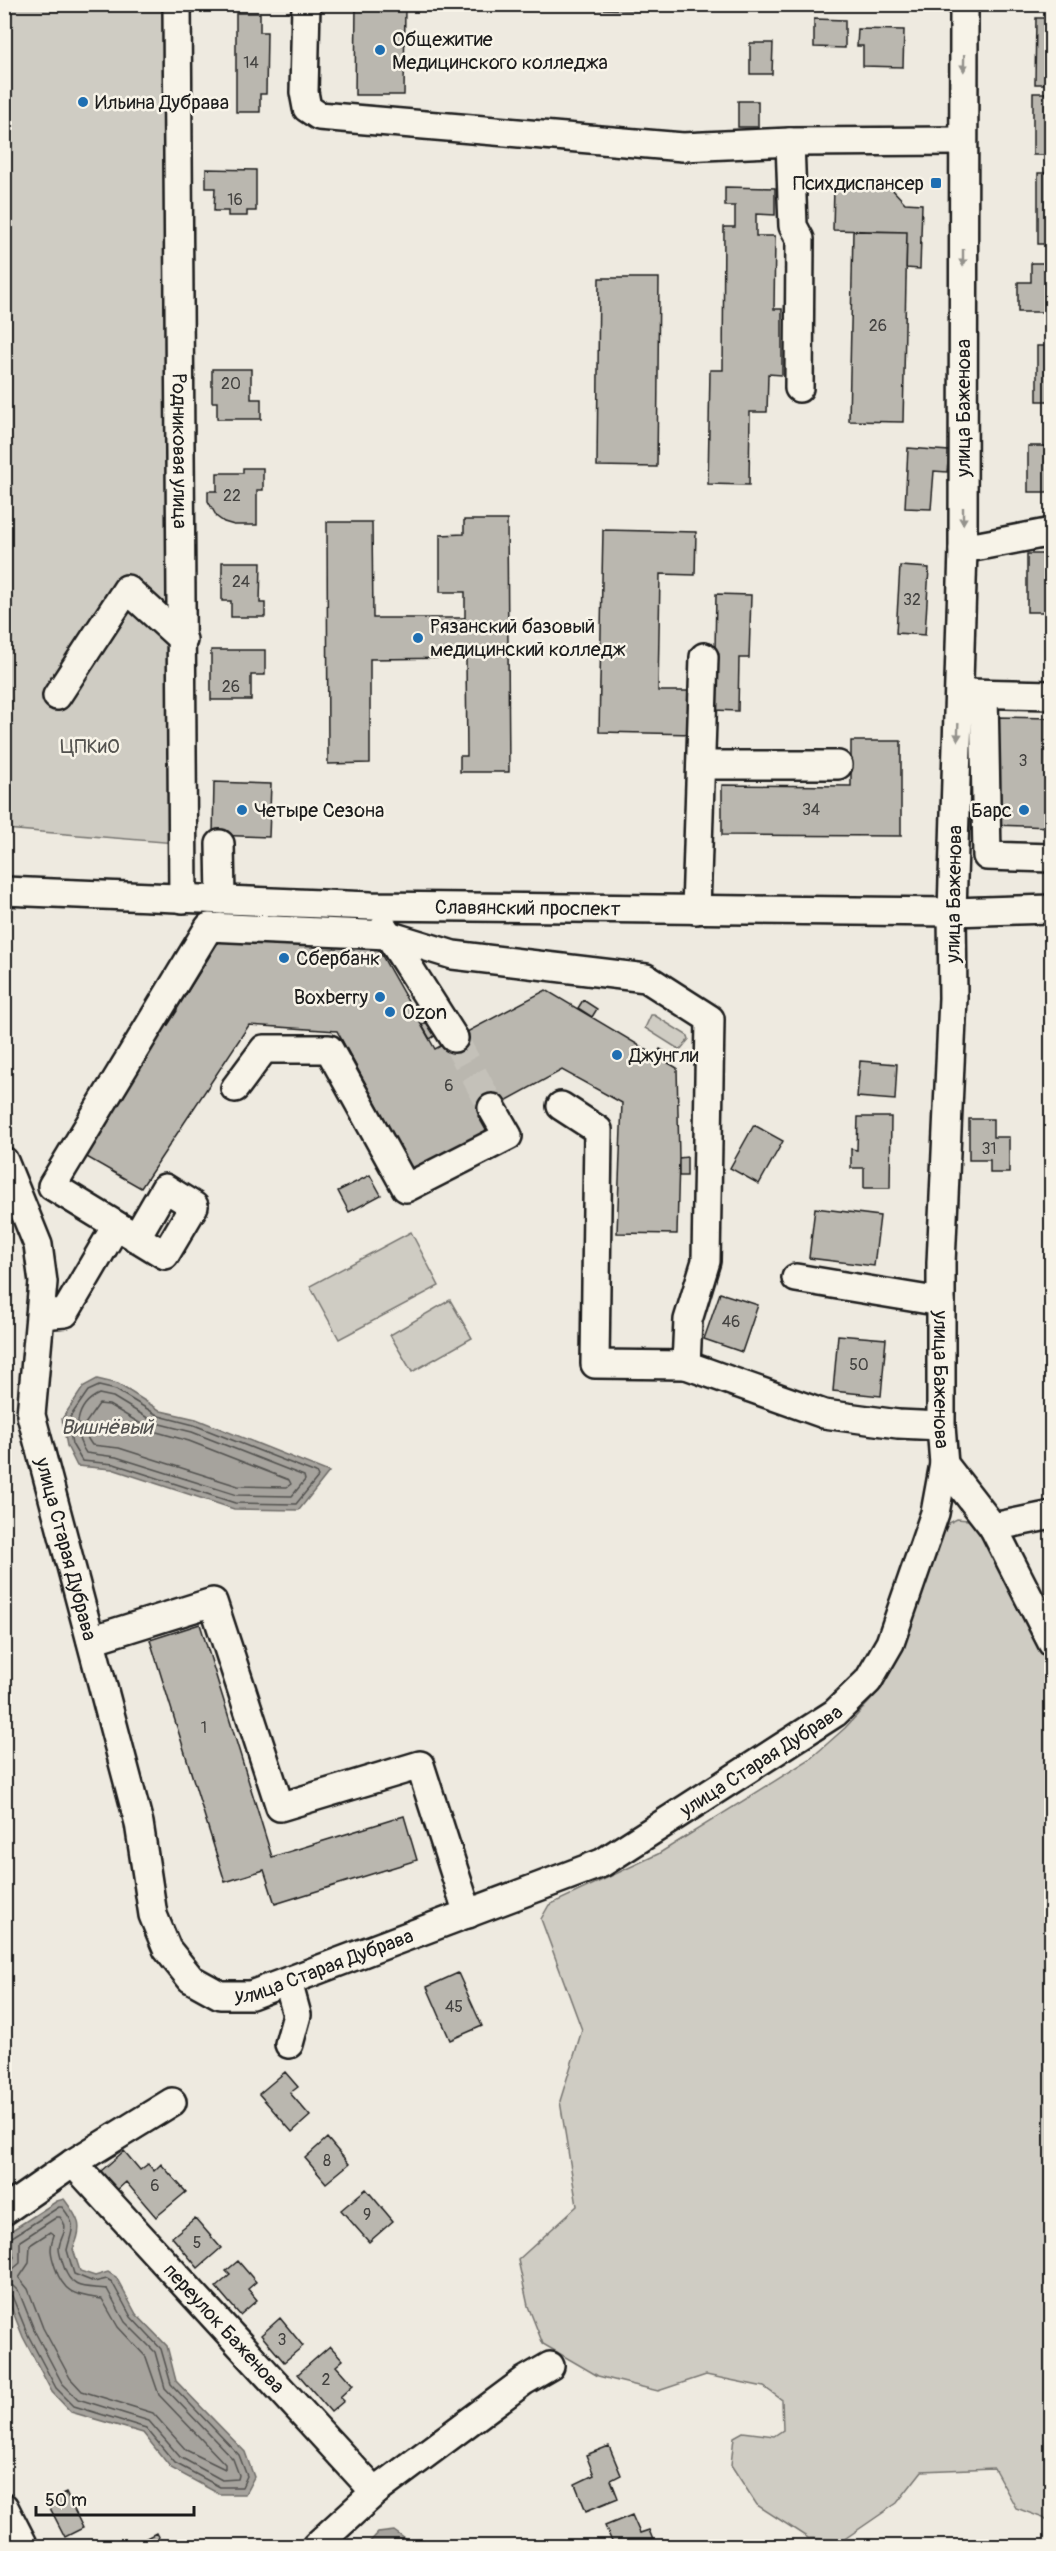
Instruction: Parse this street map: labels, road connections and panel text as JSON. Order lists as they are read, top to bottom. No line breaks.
{"streets":{"street":["улица Баженова","Родниковая улица","Славянский проспект","улица Старая Дубрава","переулок Баженова"]},"crossings":[["улица Баженова","Славянский проспект"],["улица Баженова","улица Старая Дубрава"],["Родниковая улица","Славянский проспект"]],"water":["Вишнёвый"],"parks":["ЦПКиО"],"places":{"other":["Общежитие Медицинского колледжа","Ильина Дубрава","Рязанский базовый медицинский колледж","Четыре Сезона","Барс","Сбербанк","Boxberry","Ozon","Джунгли"],"transit":["Психдиспансер"]},"house_numbers":["14","16","26","20","22","24","32","26","3","34","6","31","46","50","1","45","8","6","9","5","3","2"],"scale_bar":"50 m"}
